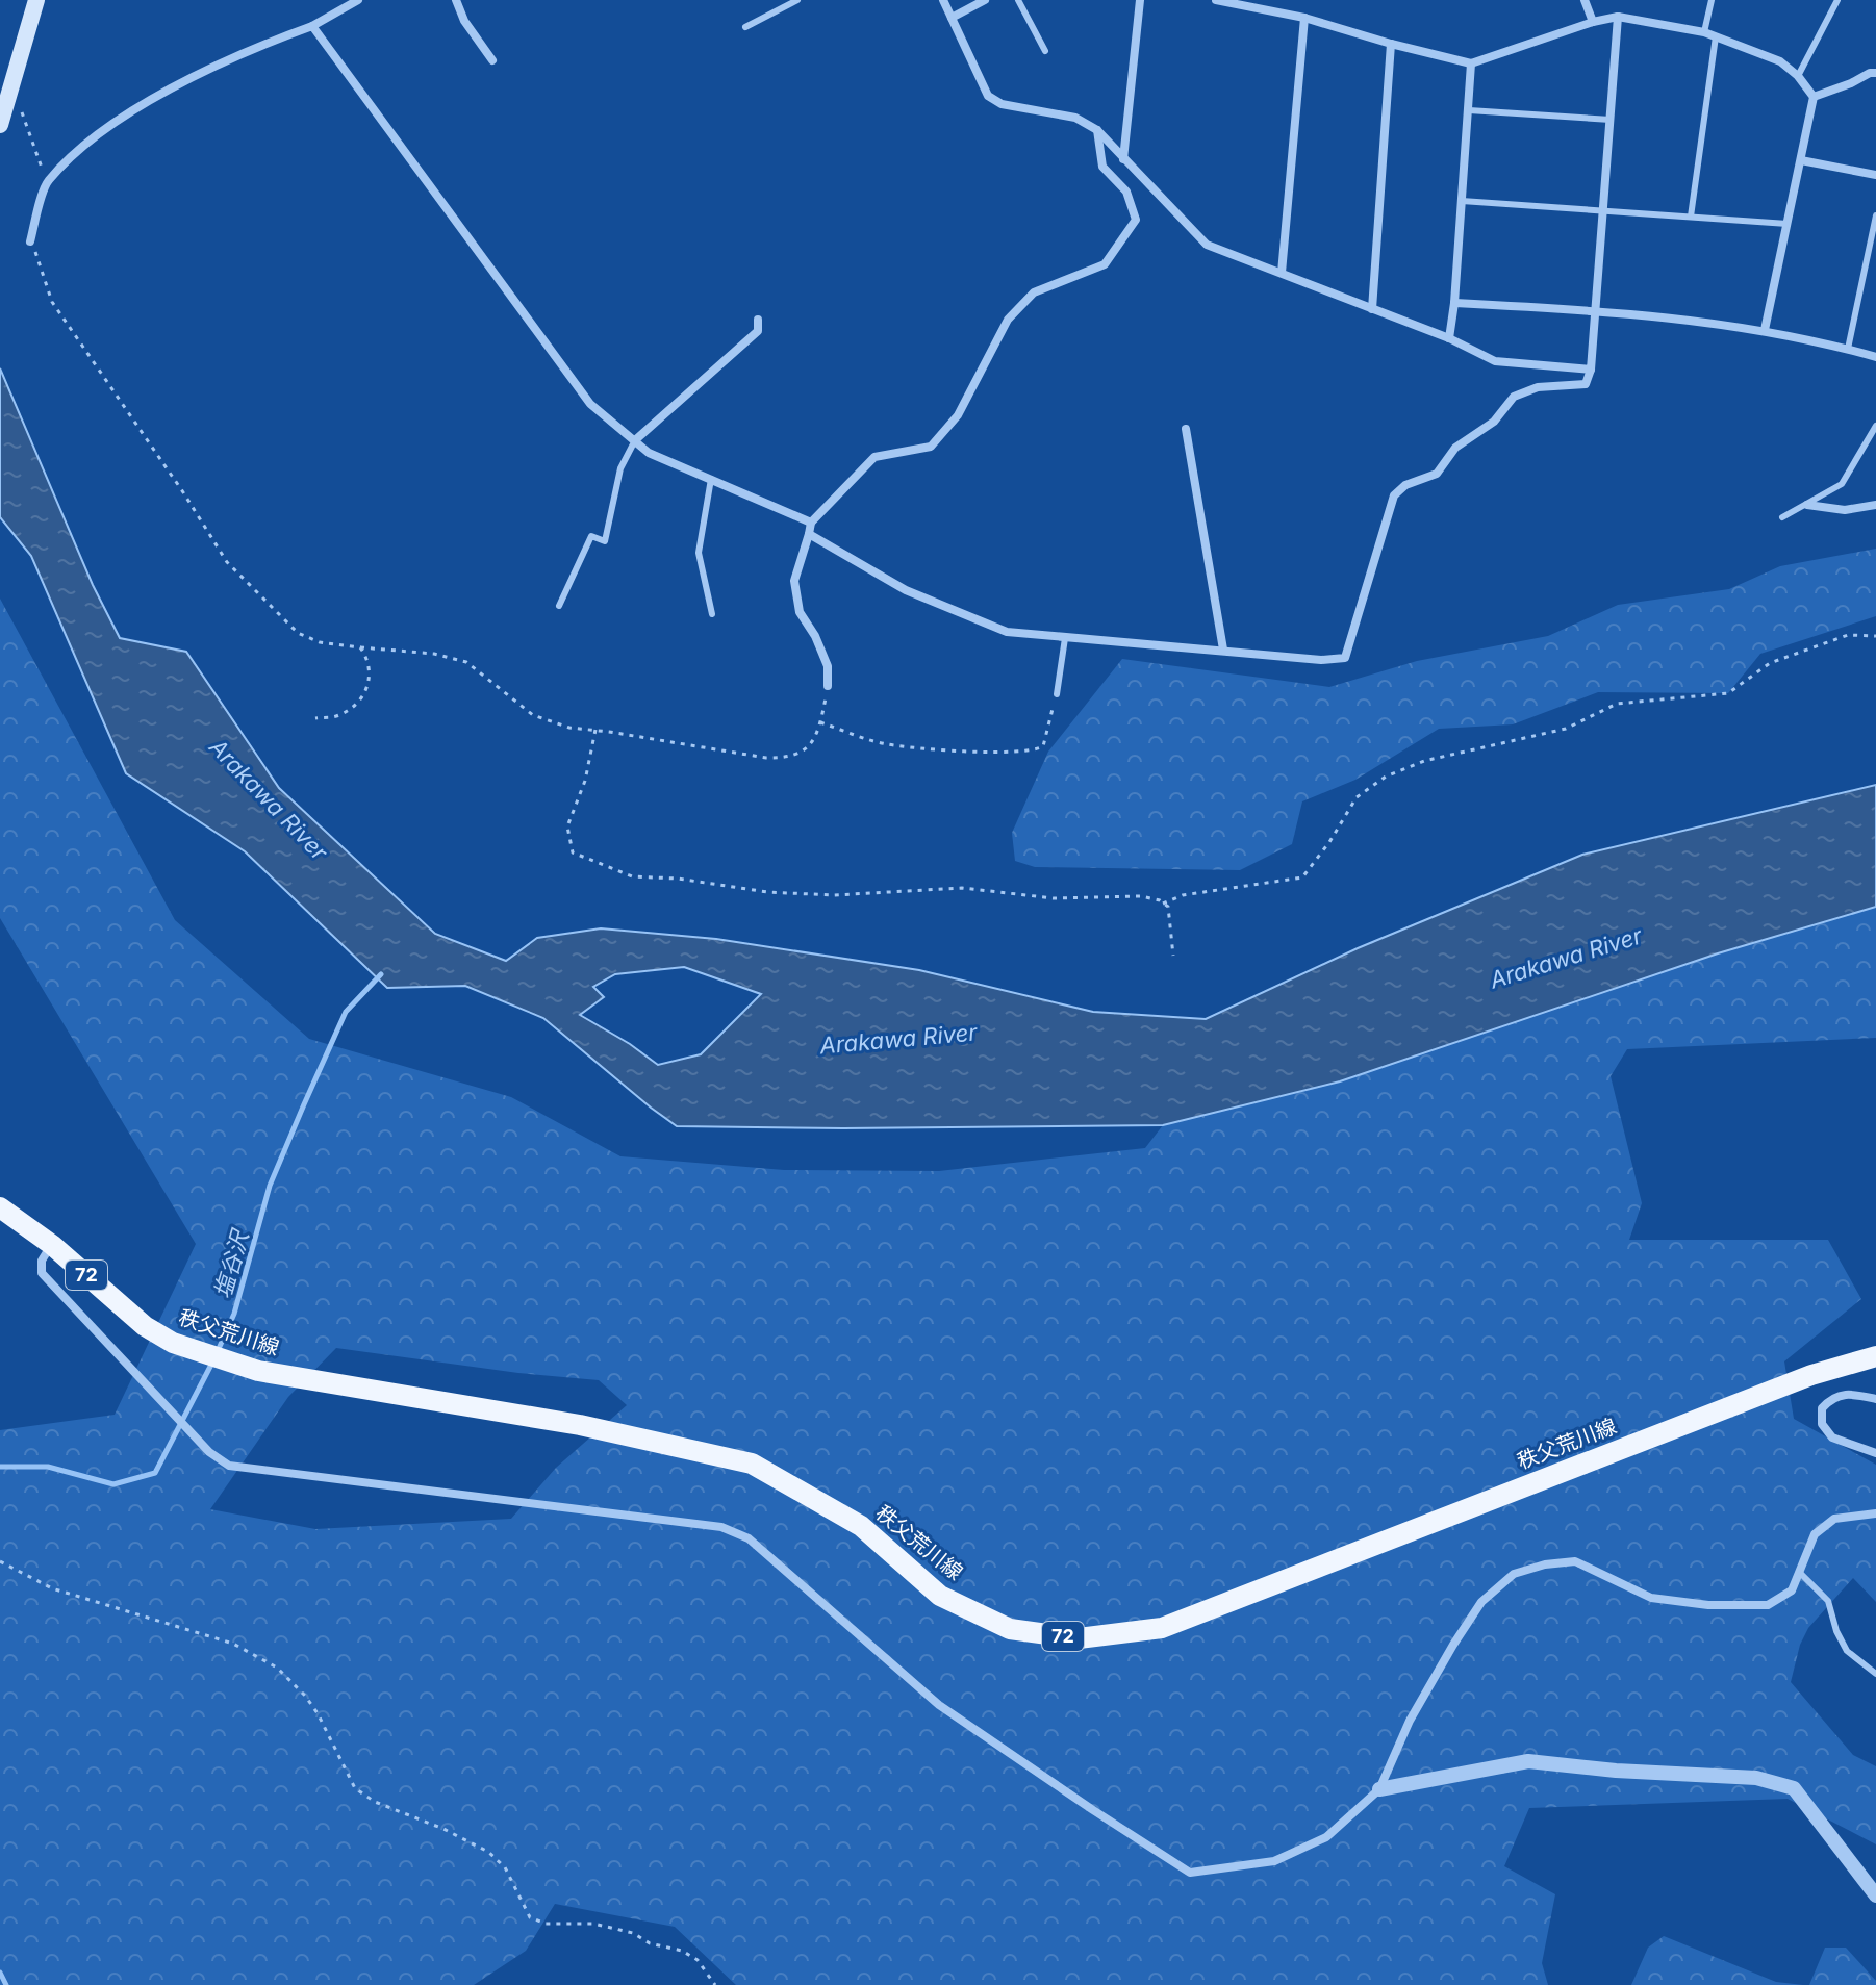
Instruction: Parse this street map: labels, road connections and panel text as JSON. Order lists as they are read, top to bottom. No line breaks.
{"streets":{"main road":["72","秩父荒川線"]},"water":["Arakawa River","塩谷沢"]}
